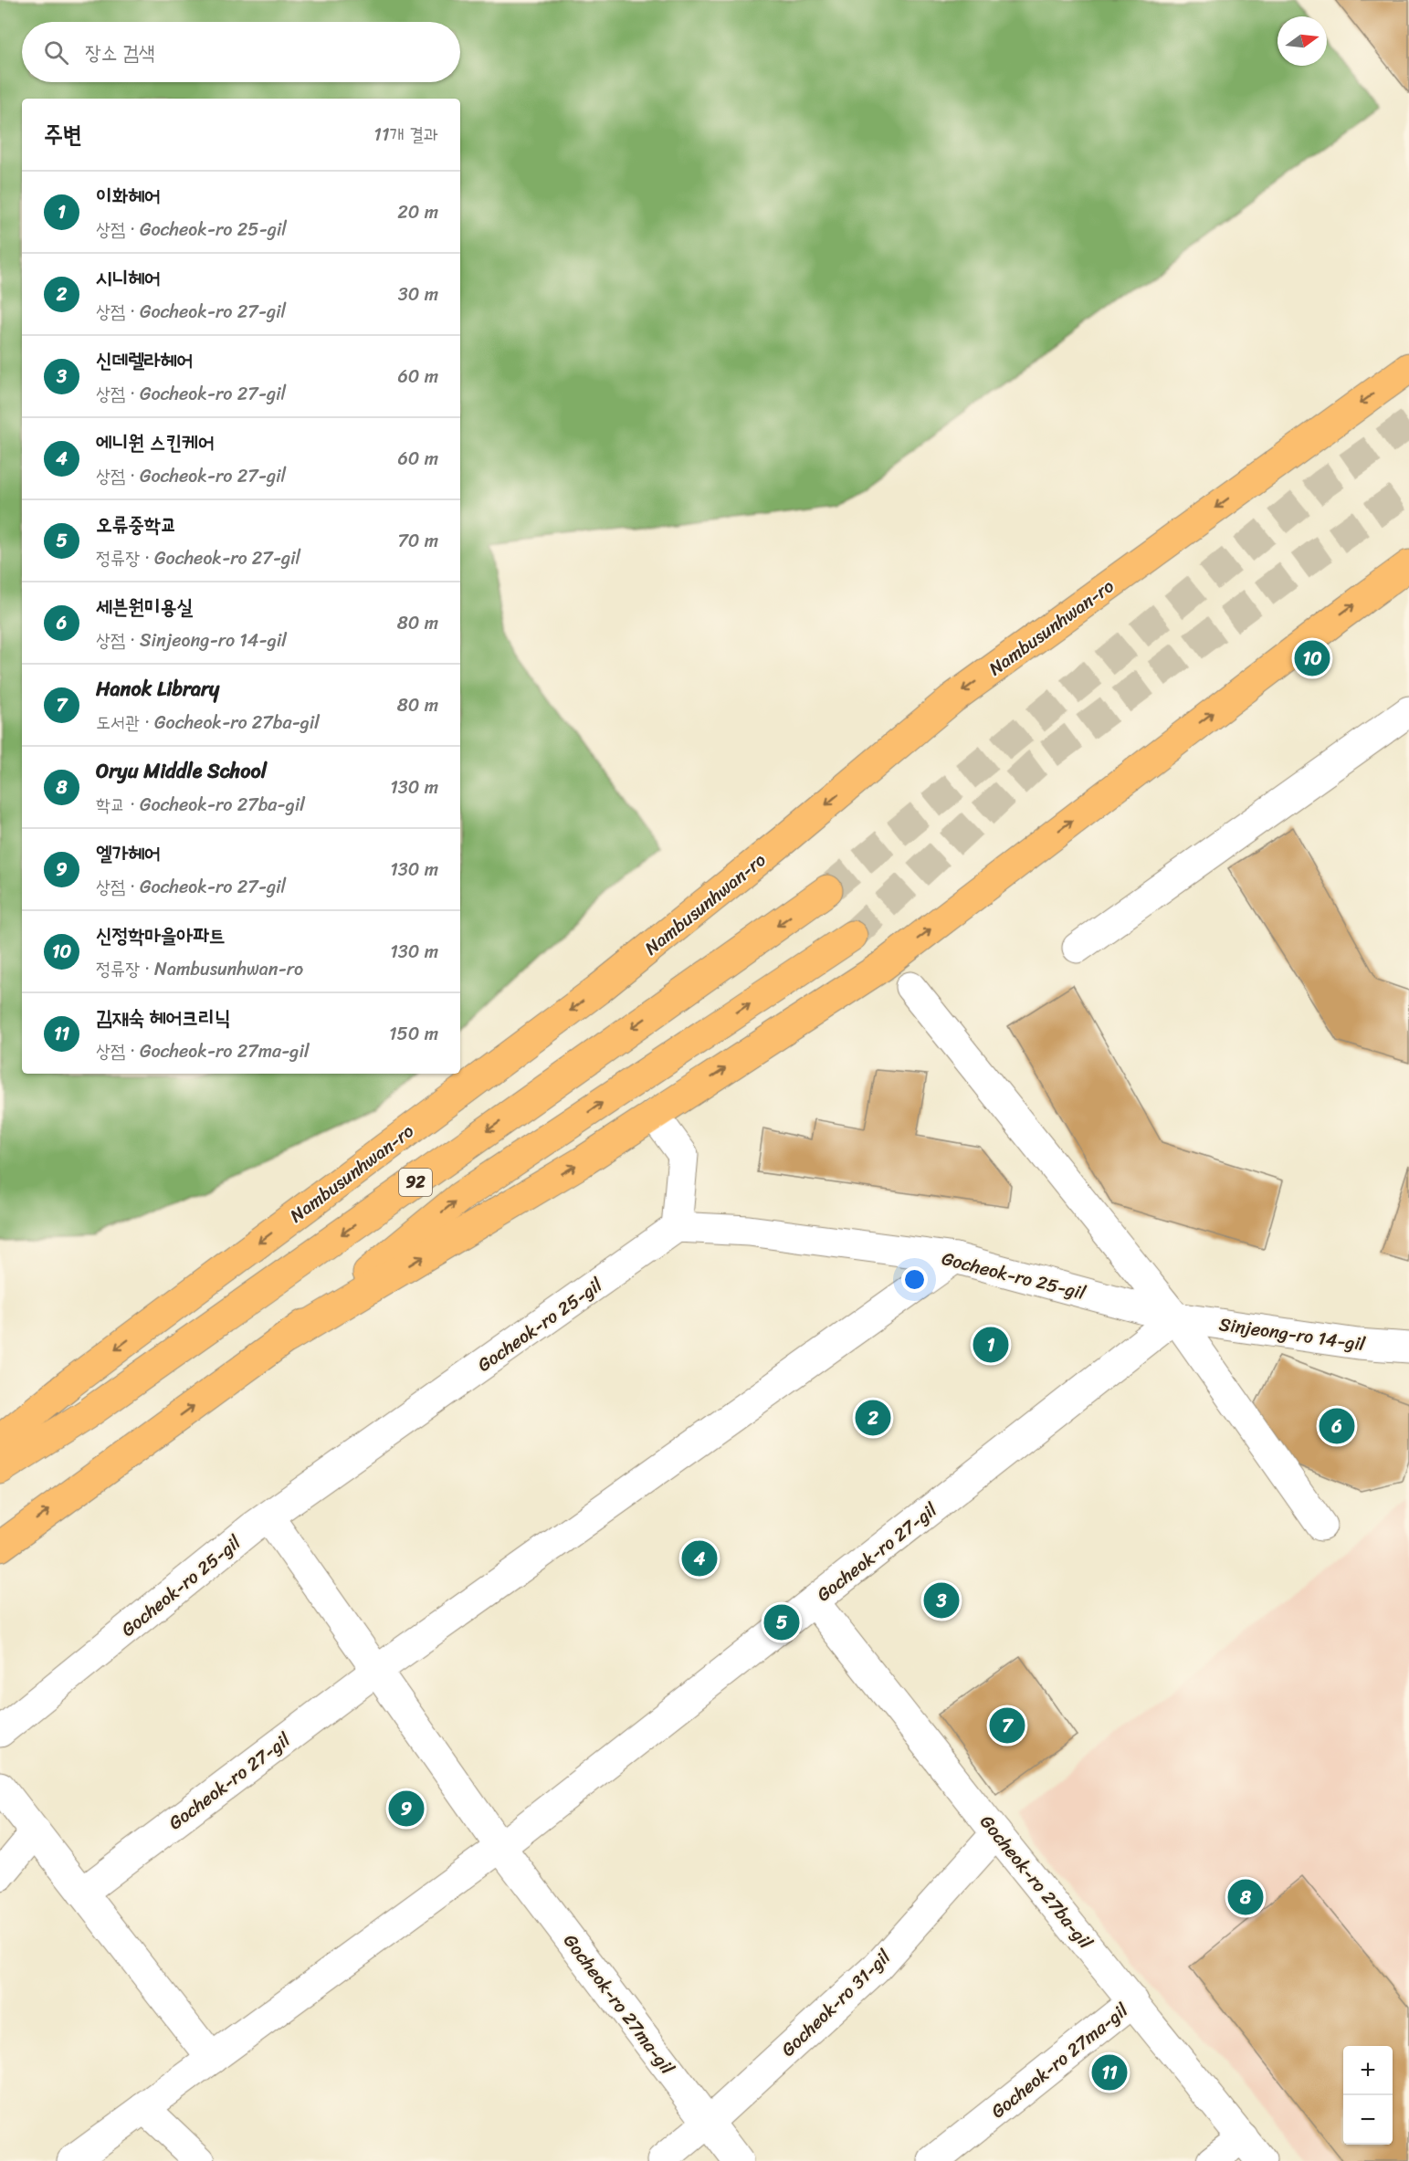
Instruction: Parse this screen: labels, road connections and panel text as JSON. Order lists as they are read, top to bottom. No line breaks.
{"streets":{"main road":["Nambusunhwan-ro","92"],"street":["Gocheok-ro 25-gil","Sinjeong-ro 14-gil","Gocheok-ro 27-gil","Gocheok-ro 27ba-gil","Gocheok-ro 31-gil","Gocheok-ro 27ma-gil"]},"crossings":[["Gocheok-ro 25-gil","Sinjeong-ro 14-gil"],["Gocheok-ro 25-gil","Gocheok-ro 27-gil"],["Sinjeong-ro 14-gil","Gocheok-ro 27-gil"],["Gocheok-ro 27-gil","Gocheok-ro 27ba-gil"],["Gocheok-ro 27-gil","Gocheok-ro 27ma-gil"],["Gocheok-ro 27ba-gil","Gocheok-ro 31-gil"],["Gocheok-ro 27ba-gil","Gocheok-ro 27ma-gil"],["Gocheok-ro 31-gil","Gocheok-ro 27ma-gil"]],"north":"right","page":{"search":"장소 검색","heading":["주변","11개 결과"],"list":[{"mark":"1","name":"이화헤어","note":"상점 · Gocheok-ro 25-gil","value":"20 m"},{"mark":"2","name":"시니헤어","note":"상점 · Gocheok-ro 27-gil","value":"30 m"},{"mark":"3","name":"신데렐라헤어","note":"상점 · Gocheok-ro 27-gil","value":"60 m"},{"mark":"4","name":"에니원 스킨케어","note":"상점 · Gocheok-ro 27-gil","value":"60 m"},{"mark":"5","name":"오류중학교","note":"정류장 · Gocheok-ro 27-gil","value":"70 m"},{"mark":"6","name":"세븐원미용실","note":"상점 · Sinjeong-ro 14-gil","value":"80 m"},{"mark":"7","name":"Hanok Library","note":"도서관 · Gocheok-ro 27ba-gil","value":"80 m"},{"mark":"8","name":"Oryu Middle School","note":"학교 · Gocheok-ro 27ba-gil","value":"130 m"},{"mark":"9","name":"엘가헤어","note":"상점 · Gocheok-ro 27-gil","value":"130 m"},{"mark":"10","name":"신정학마을아파트","note":"정류장 · Nambusunhwan-ro","value":"130 m"},{"mark":"11","name":"김재숙 헤어크리닉","note":"상점 · Gocheok-ro 27ma-gil","value":"150 m"}],"pins":["10","1","2","6","4","3","5","7","9","8","11"],"map_buttons":["+","−"]}}
